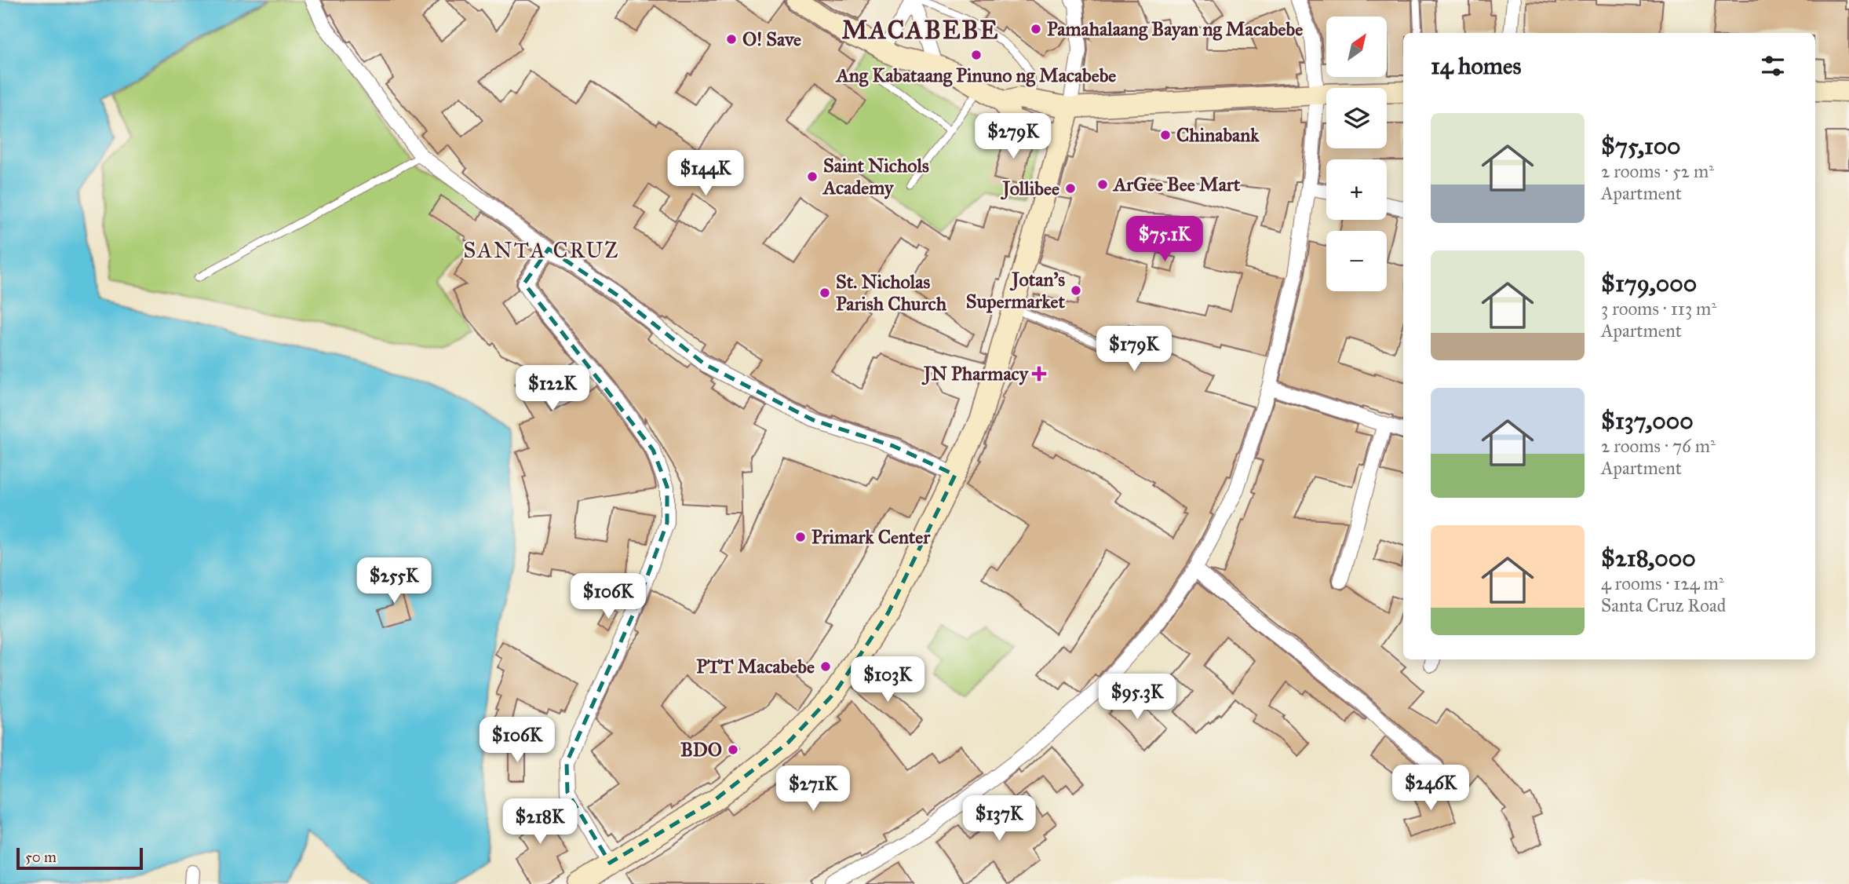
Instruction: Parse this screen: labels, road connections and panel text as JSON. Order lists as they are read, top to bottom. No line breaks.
{"districts":["MACABEBE","SANTA CRUZ"],"places":{"other":["Pamahalaang Bayan ng Macabebe","O! Save","Ang Kabataang Pinuno ng Macabebe","Chinabank","Saint Nichols Academy","ArGee Bee Mart","Jollibee","Jotan's Supermarket","St. Nicholas Parish Church","Primark Center","PTT Macabebe","BDO"],"health":["JN Pharmacy"]},"scale_bar":"50 m","north":"top right","page":{"map_buttons":["+","−"],"heading":"14 homes","list":[{"name":"$75,100","note":"2 rooms · 52 m² · Apartment"},{"name":"$179,000","note":"3 rooms · 113 m² · Apartment"},{"name":"$137,000","note":"2 rooms · 76 m² · Apartment"},{"name":"$218,000","note":"4 rooms · 124 m² · Santa Cruz Road"}],"price":["$279K","$144K","$75.1K","$179K","$122K","$255K","$106K","$103K","$95.3K","$106K","$246K","$271K","$137K","$218K"],"scale":"50 m"}}
